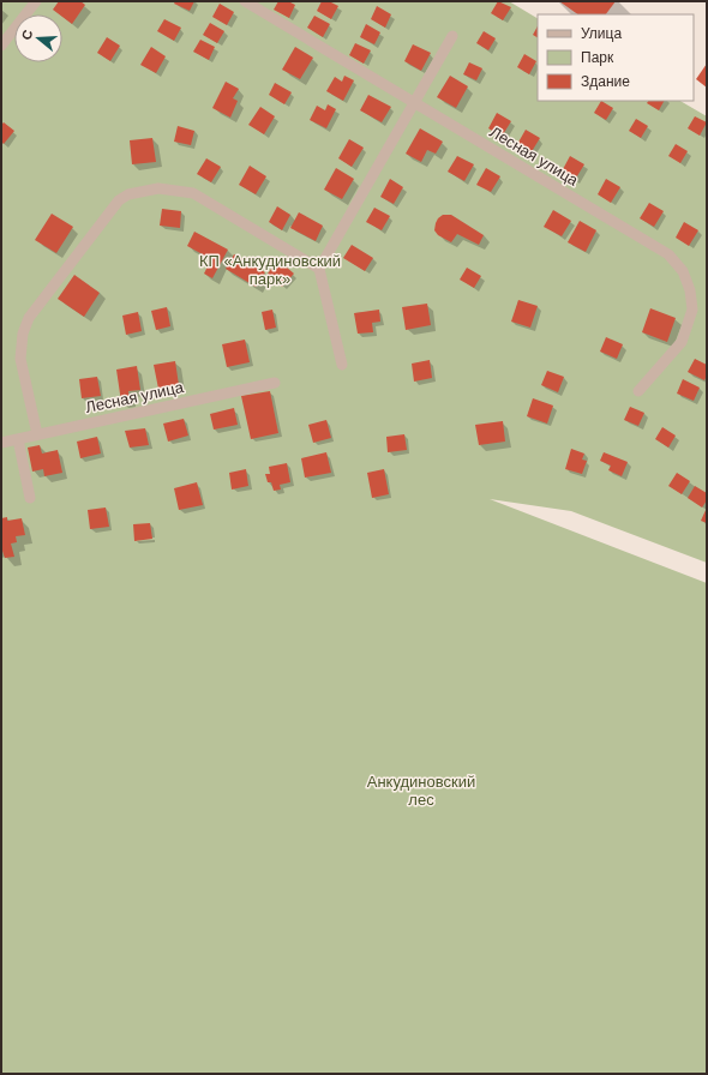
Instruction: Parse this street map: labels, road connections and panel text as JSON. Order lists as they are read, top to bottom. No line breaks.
{"streets":{"street":["Лесная улица"]},"parks":["КП «Анкудиновский парк»","Анкудиновский лес"],"legend":["Улица","Парк","Здание"],"north":"left"}
